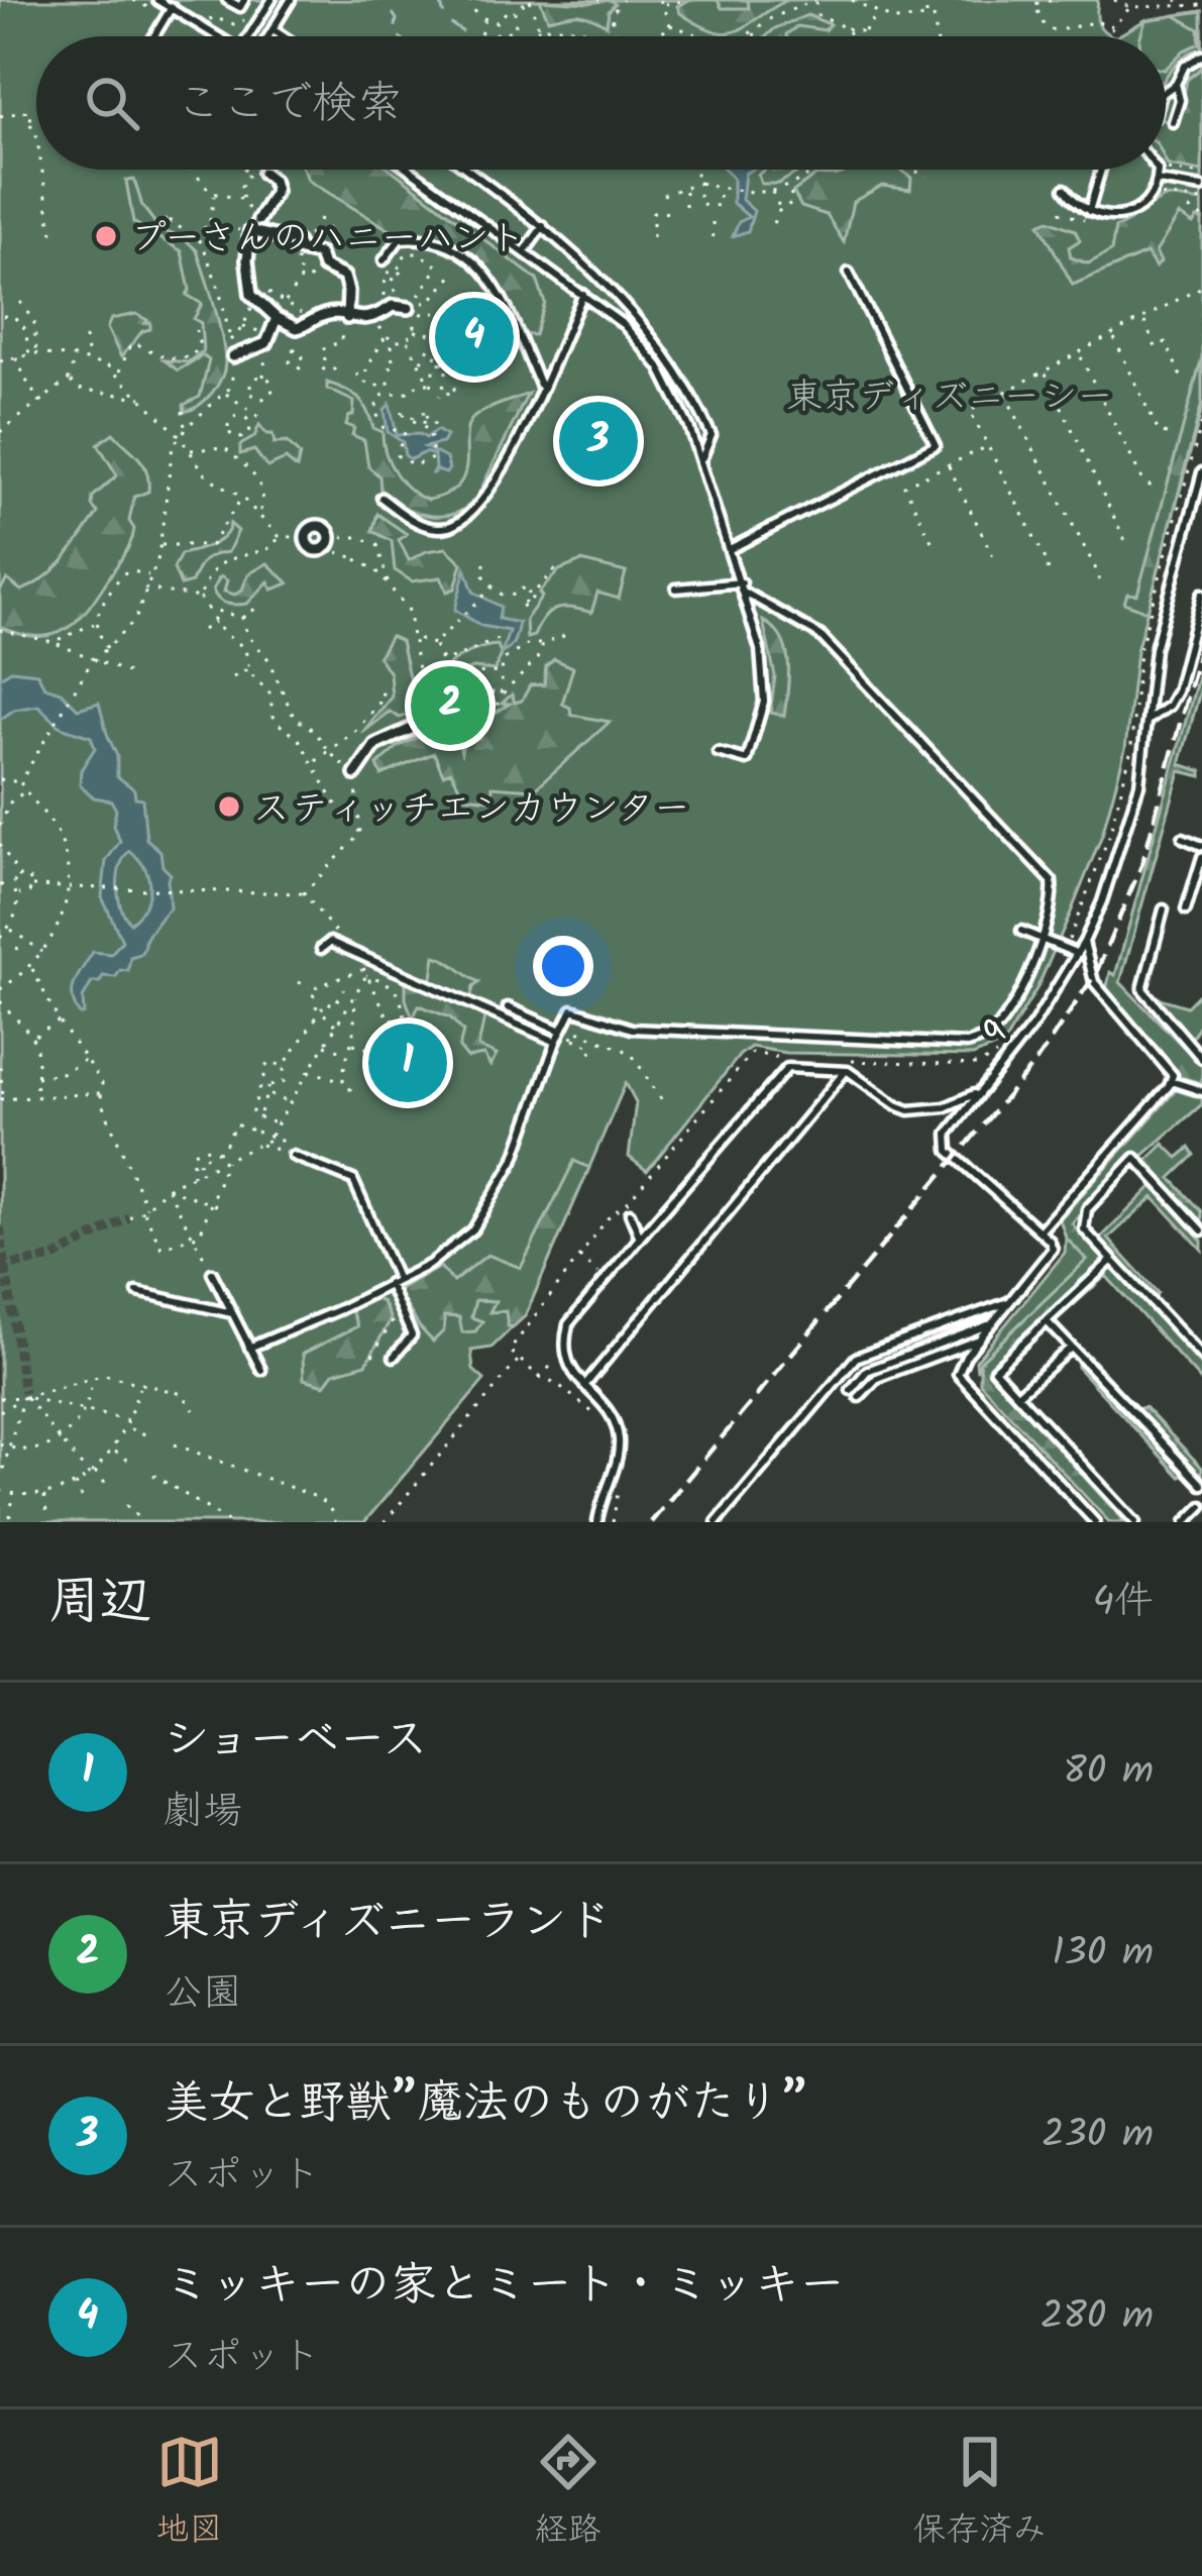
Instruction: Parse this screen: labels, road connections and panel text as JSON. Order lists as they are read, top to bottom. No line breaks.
{"streets":{"lane":["9"]},"parks":["東京ディズニーシー"],"places":["プーさんのハニーハント","スティッチエンカウンター"],"page":{"search":"ここで検索","pins":["4","3","2","1"],"heading":["周辺","4件"],"list":[{"mark":"1","name":"ショーベース","note":"劇場","value":"80 m"},{"mark":"2","name":"東京ディズニーランド","note":"公園","value":"130 m"},{"mark":"3","name":"美女と野獣”魔法のものがたり”","note":"スポット","value":"230 m"},{"mark":"4","name":"ミッキーの家とミート・ミッキー","note":"スポット","value":"280 m"}],"nav":["地図","経路","保存済み"]}}
